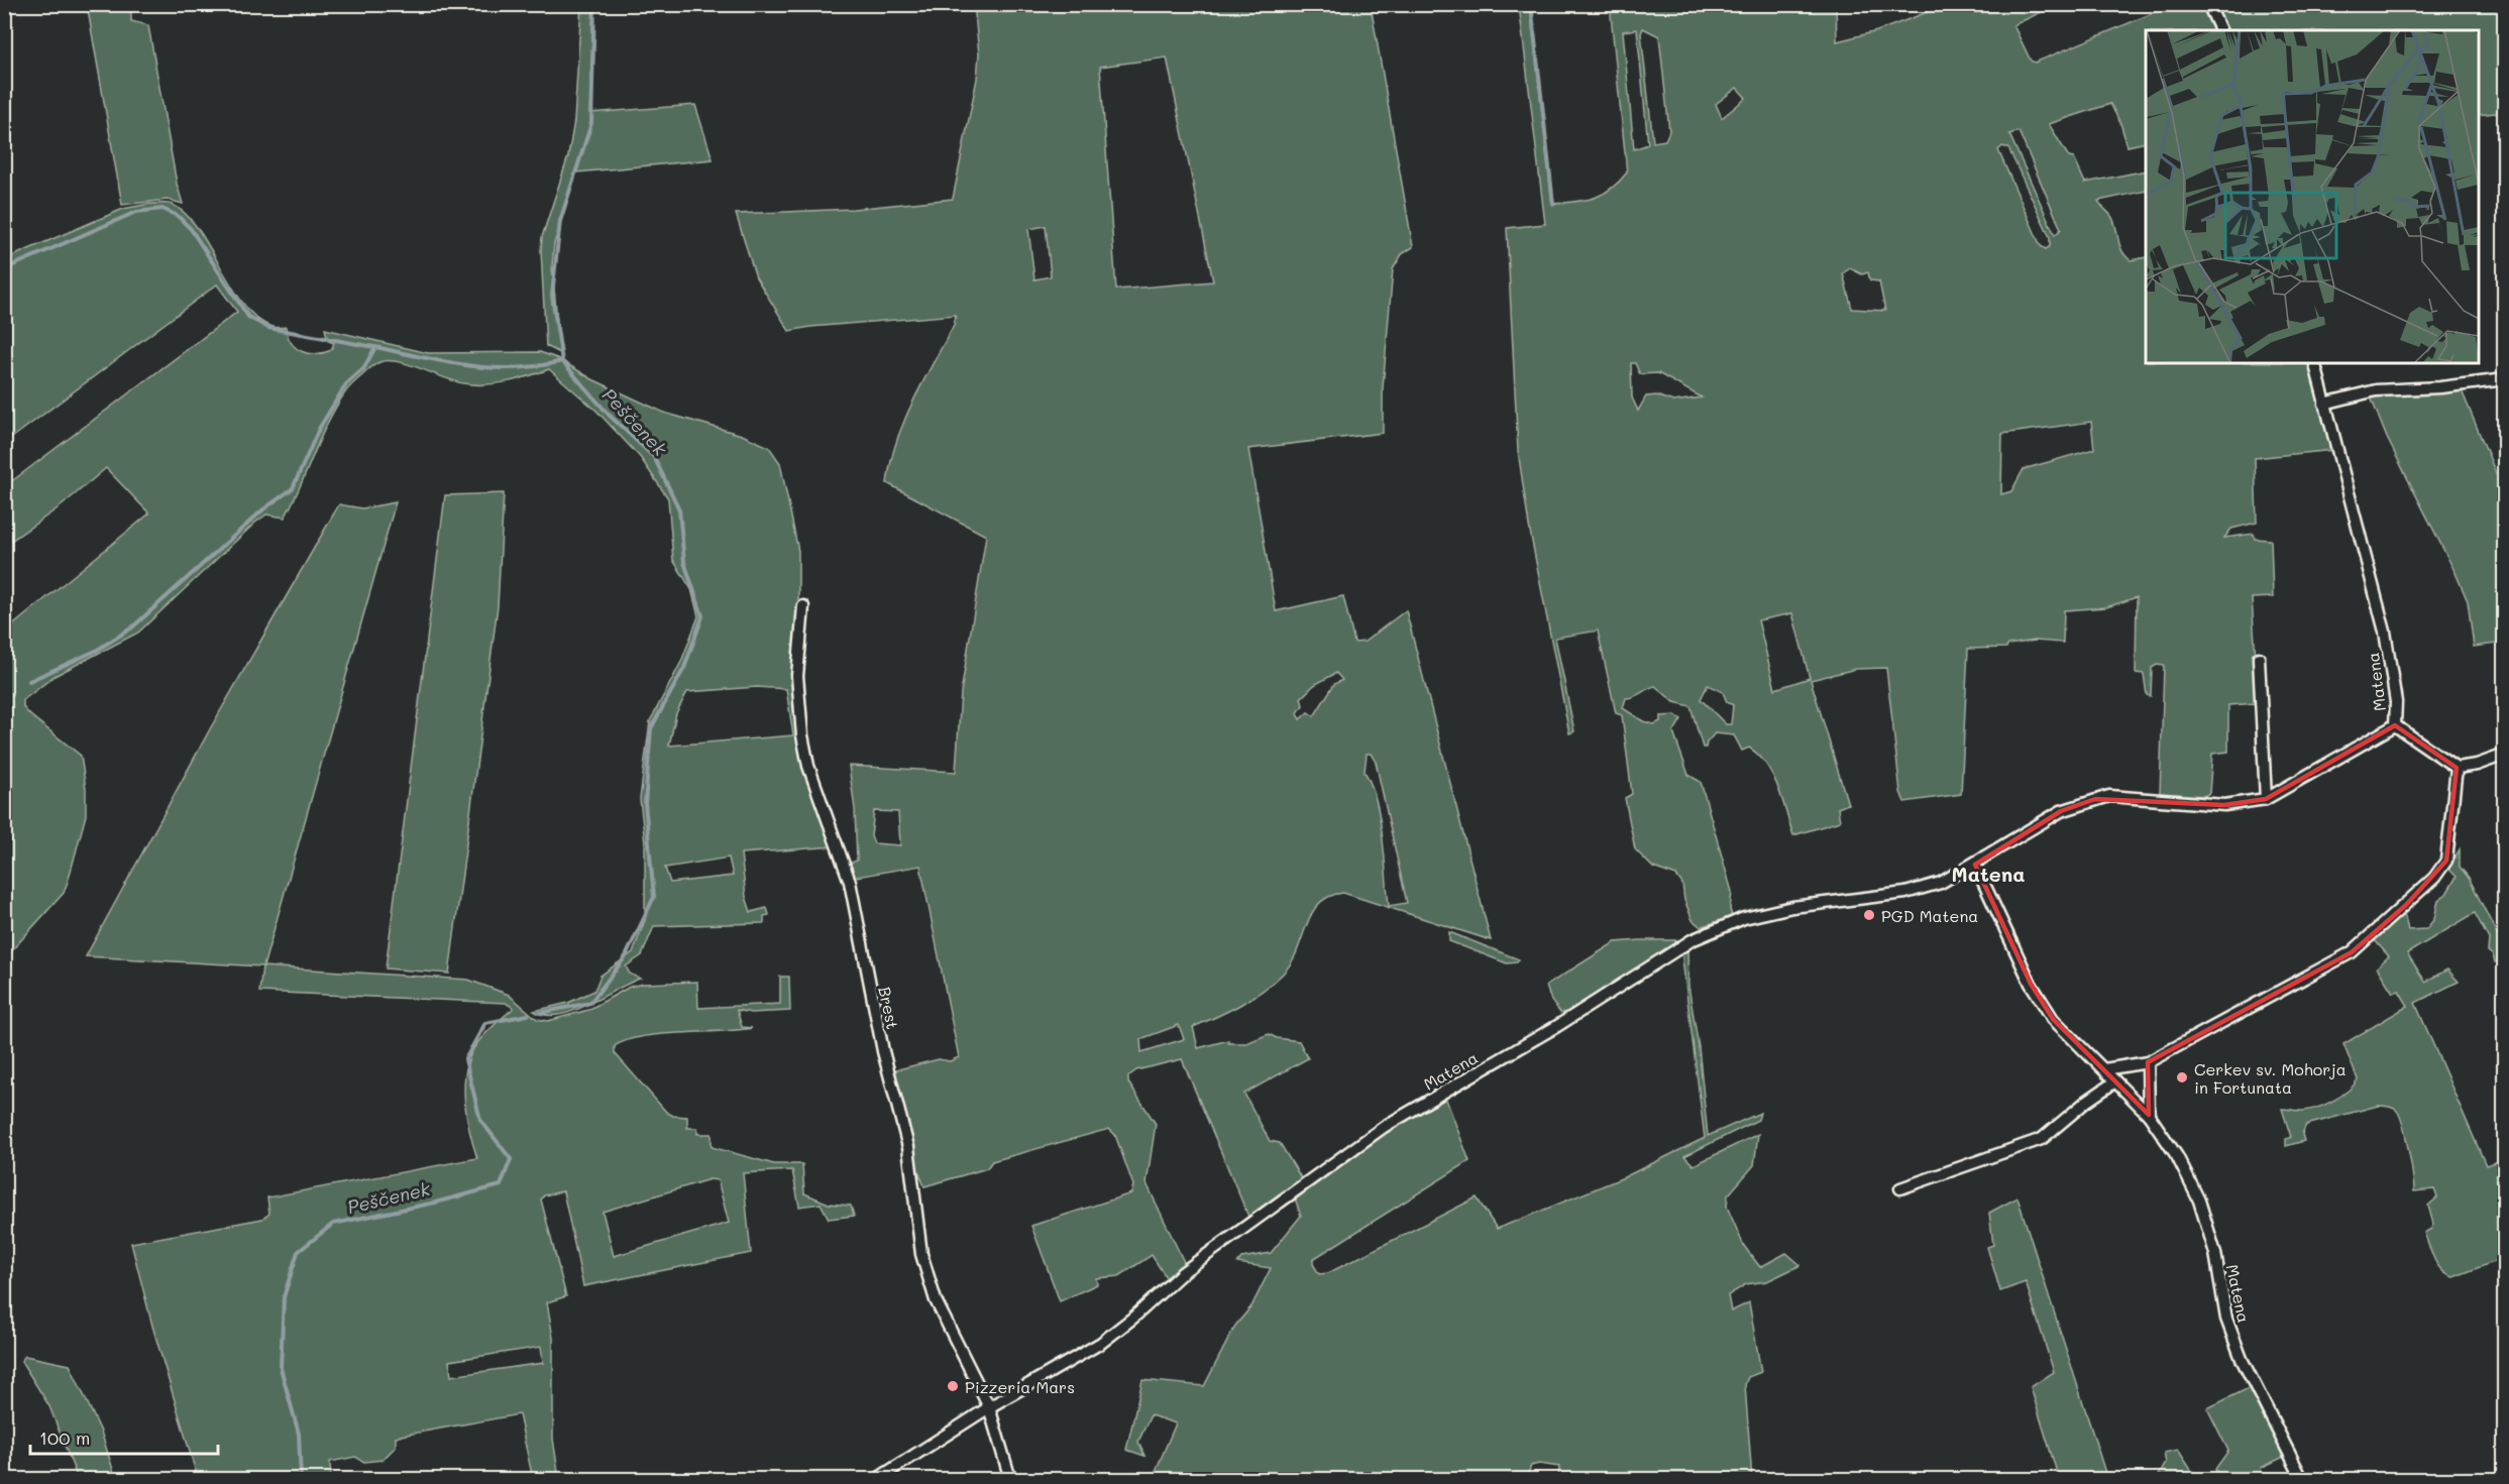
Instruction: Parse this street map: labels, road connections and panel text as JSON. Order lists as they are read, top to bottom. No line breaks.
{"streets":{"street":["Matena","Brest"]},"crossings":[["Matena","Brest"]],"districts":["Matena"],"water":["Peščenek"],"places":["PGD Matena","Cerkev sv. Mohorja in Fortunata","Pizzeria Mars"],"scale_bar":"100 m"}
